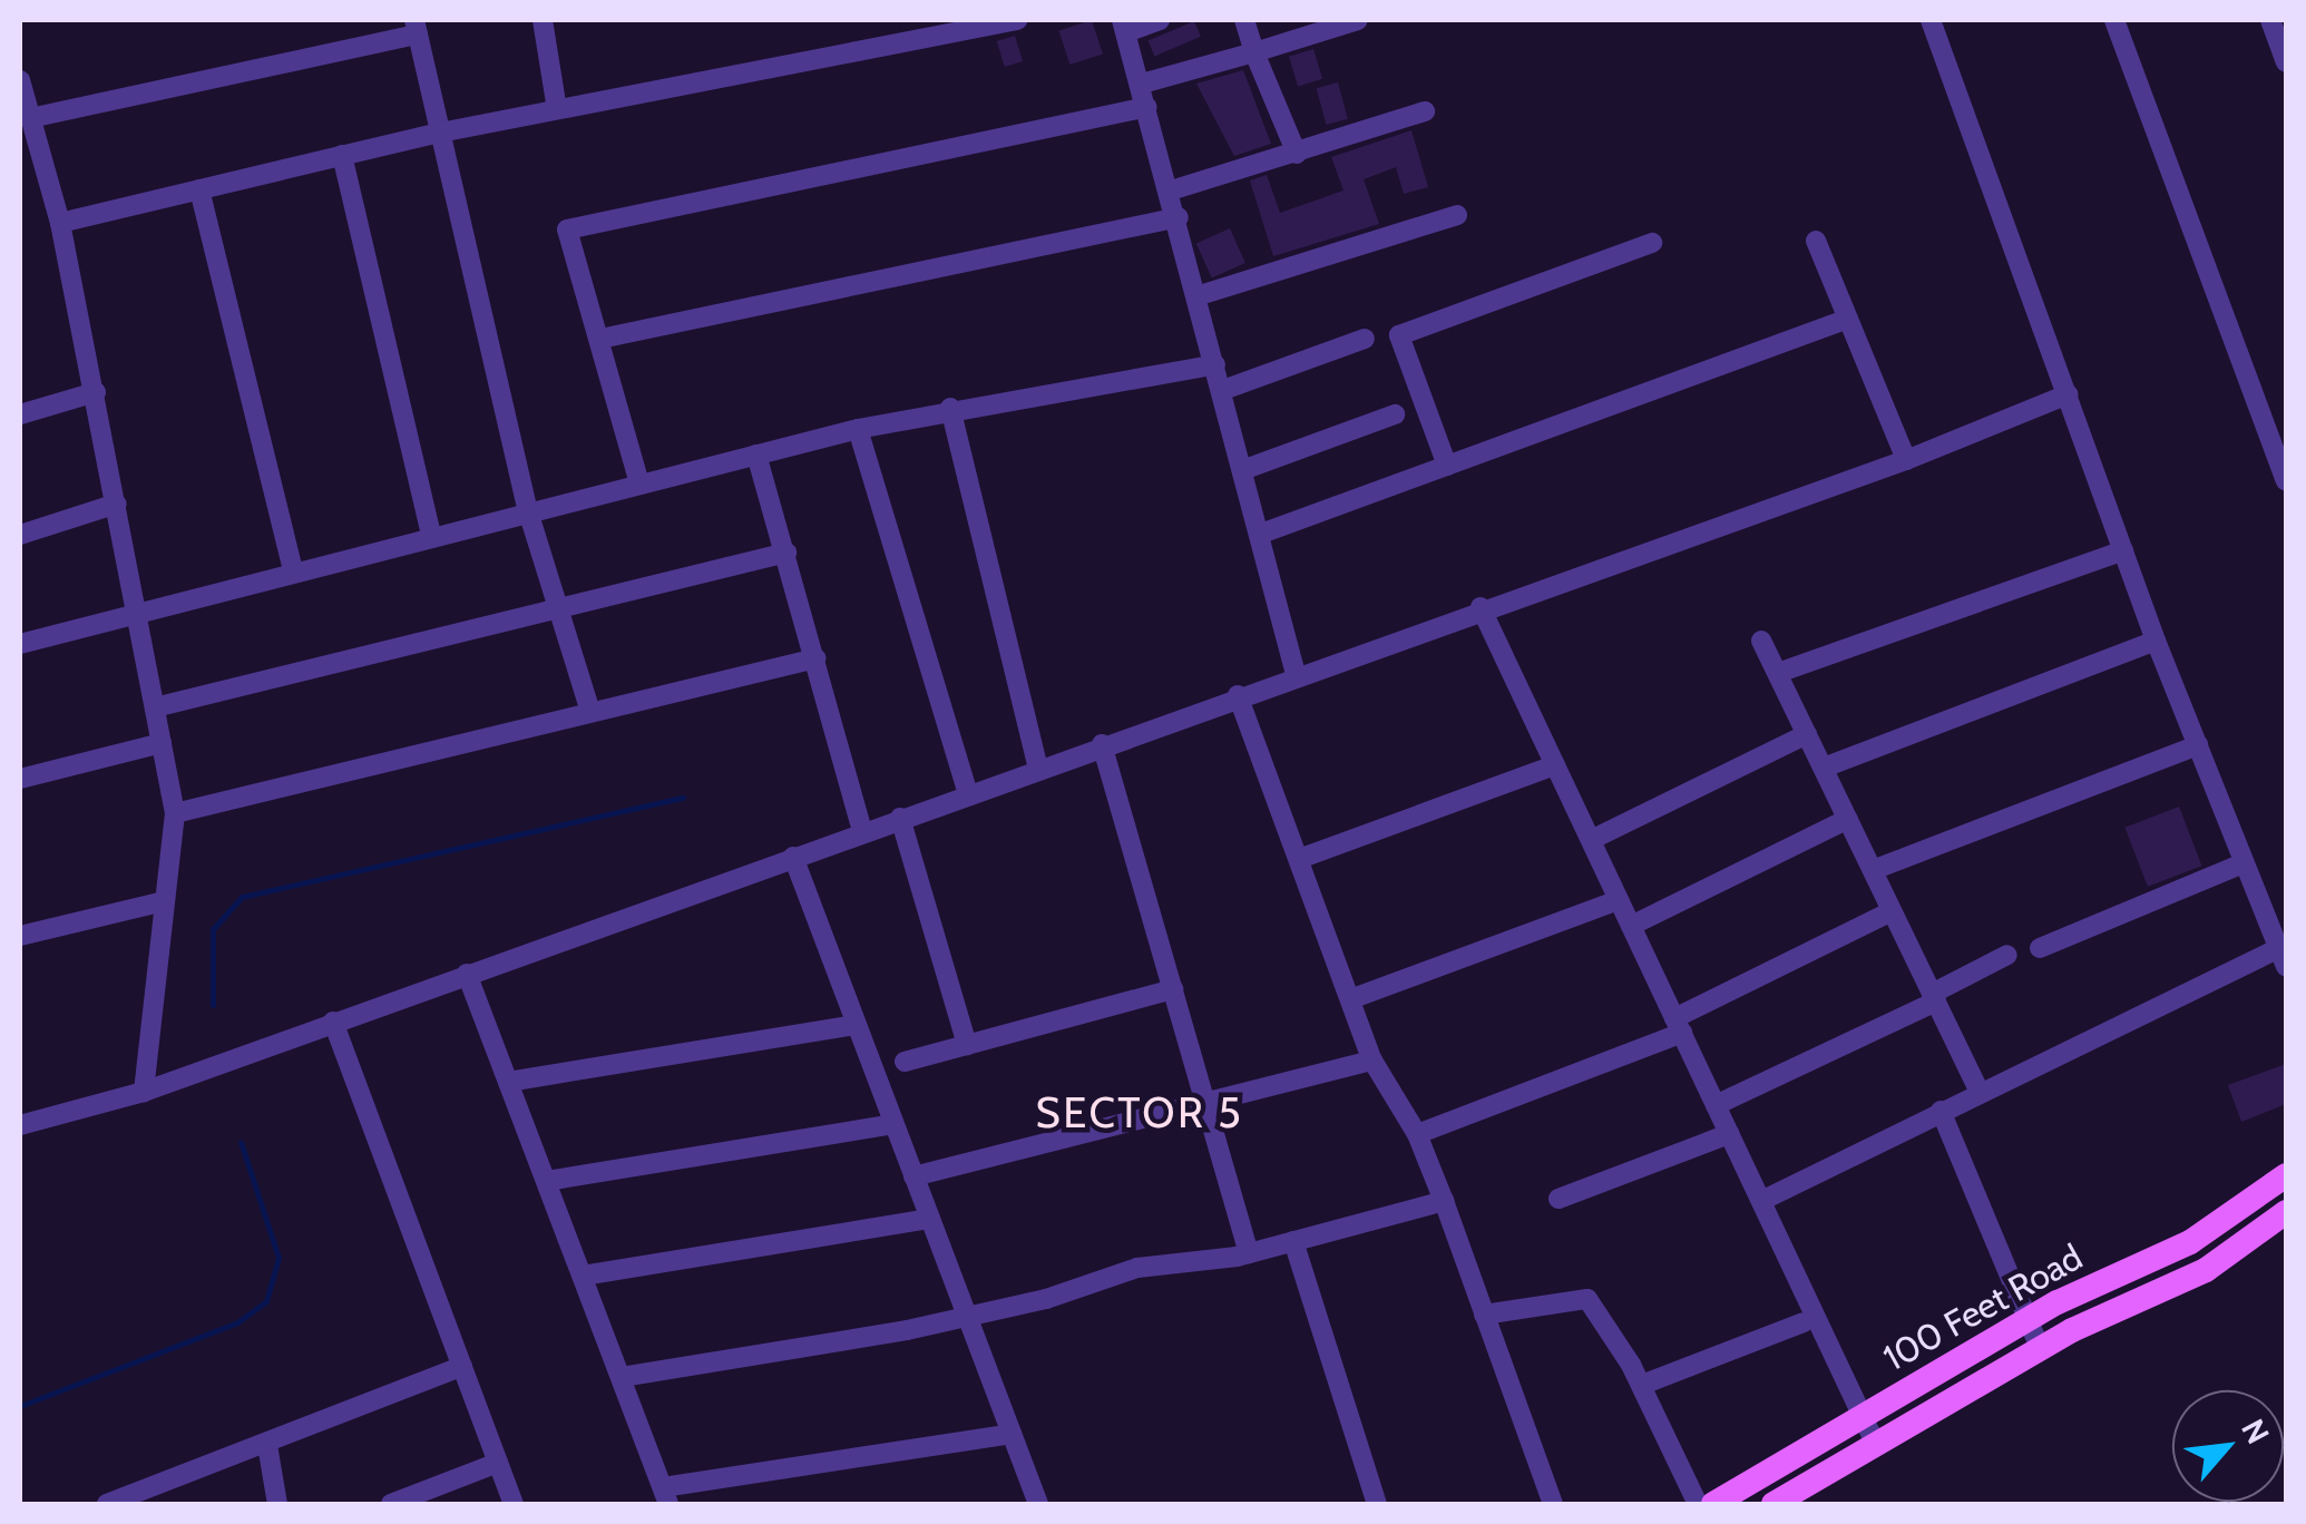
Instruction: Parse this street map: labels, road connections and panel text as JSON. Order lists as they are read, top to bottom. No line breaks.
{"streets":{"main road":["100 Feet Road"]},"districts":["SECTOR 5"],"north":"top right"}
